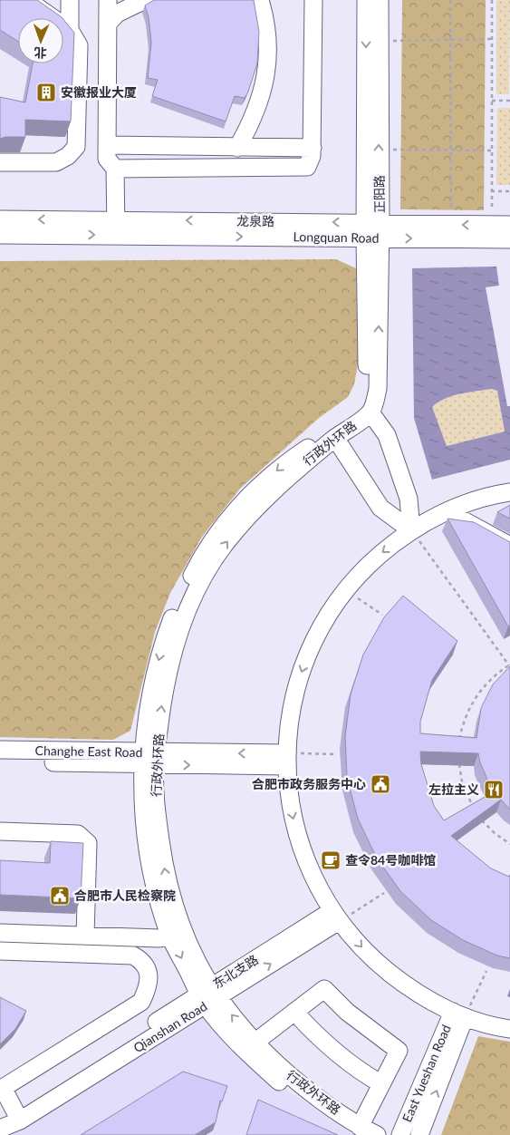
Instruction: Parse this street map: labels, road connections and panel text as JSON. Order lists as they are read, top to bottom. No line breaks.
{"streets":{"street":["正阳路","Longquan Road","行政外环路","Changhe East Road","Qianshan Road","East Yueshan Road"]},"crossings":[["正阳路","Longquan Road"],["正阳路","行政外环路"],["行政外环路","Changhe East Road"],["行政外环路","Qianshan Road"]],"places":{"building":["安徽报业大厦"],"public building":["合肥市政务服务中心","合肥市人民检察院"],"restaurant":["左拉主义"],"cafe":["查令84号咖啡馆"]},"north":"bottom"}
